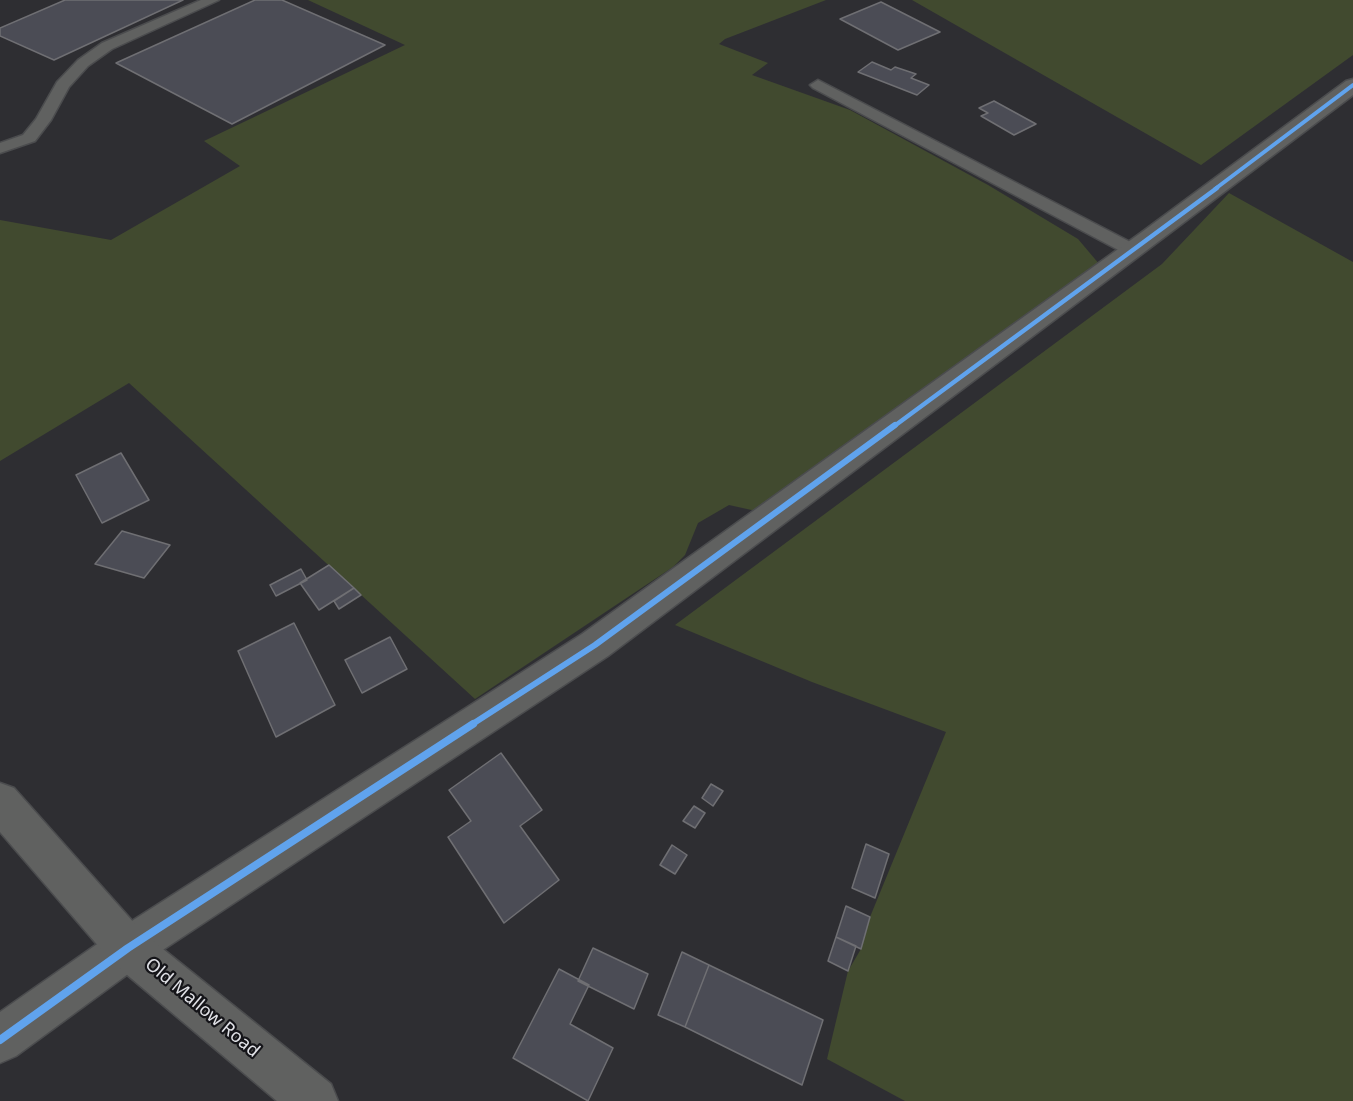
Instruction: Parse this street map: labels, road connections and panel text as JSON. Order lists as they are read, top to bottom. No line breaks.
{"streets":{"street":["Old Mallow Road"]}}
